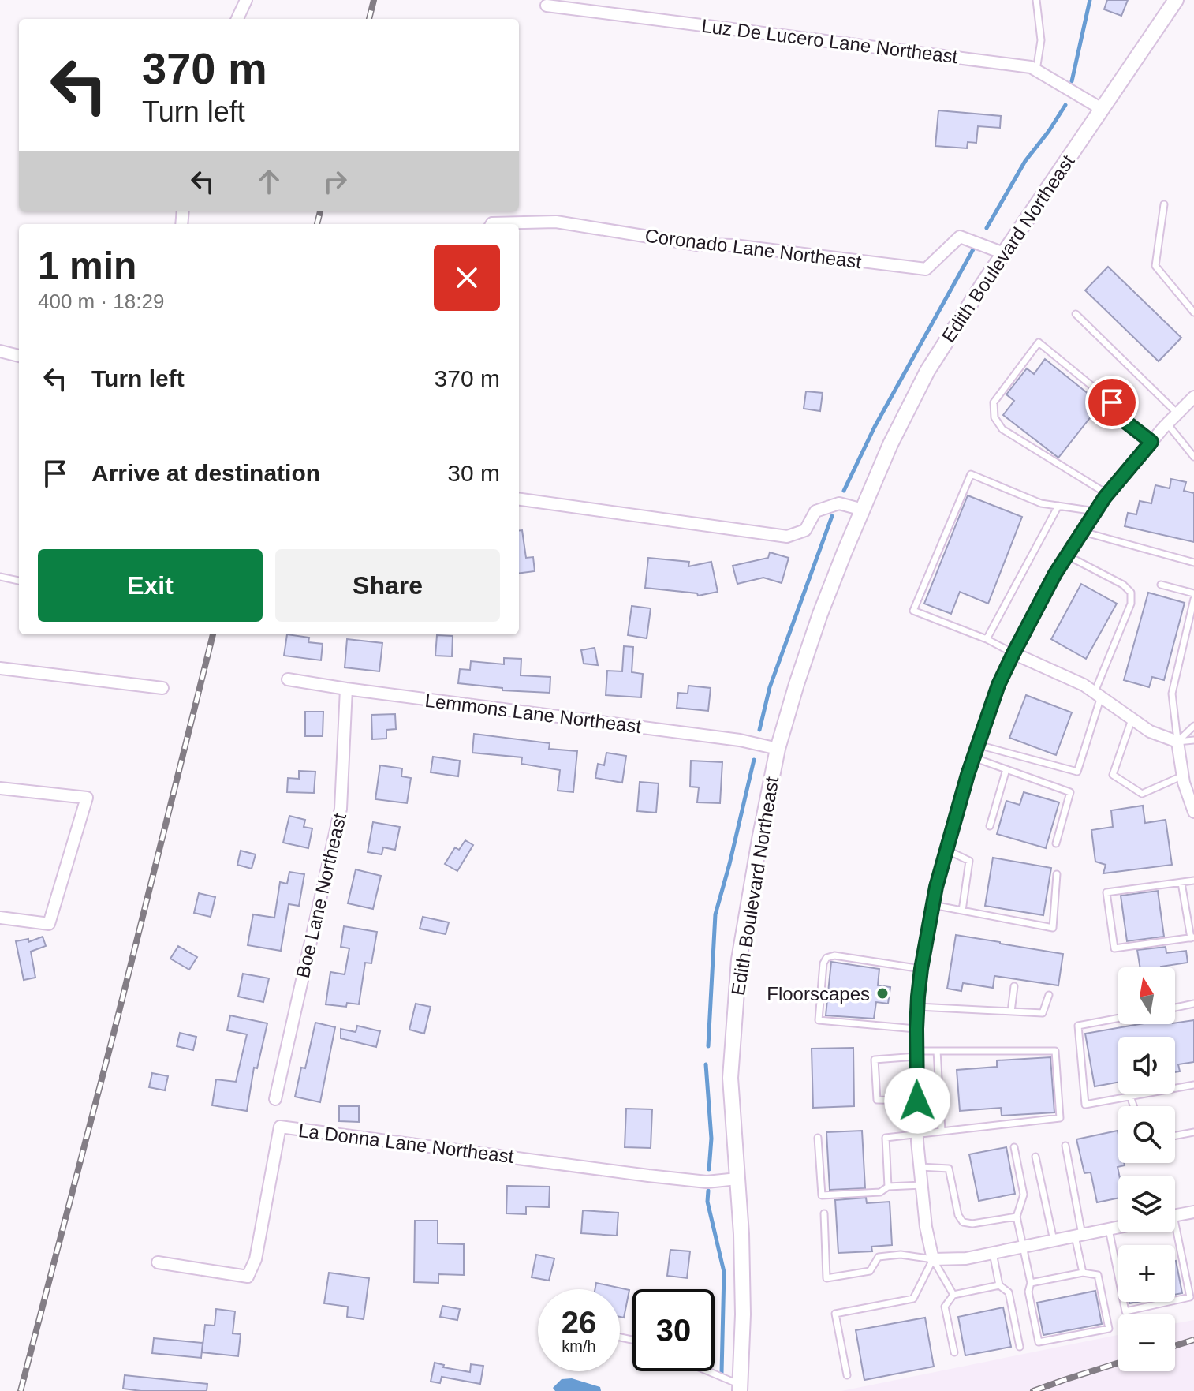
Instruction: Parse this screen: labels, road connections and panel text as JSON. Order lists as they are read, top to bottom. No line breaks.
{"streets":{"street":["Luz De Lucero Lane Northeast","Coronado Lane Northeast","Edith Boulevard Northeast","Lemmons Lane Northeast","Boe Lane Northeast","La Donna Lane Northeast"]},"crossings":[["Luz De Lucero Lane Northeast","Edith Boulevard Northeast"],["Coronado Lane Northeast","Edith Boulevard Northeast"],["Edith Boulevard Northeast","Lemmons Lane Northeast"],["Edith Boulevard Northeast","La Donna Lane Northeast"],["Lemmons Lane Northeast","Boe Lane Northeast"]],"places":["Floorscapes"],"north":"top","page":{"turn":["370 m","Turn left"],"heading":["1 min","400 m · 18:29"],"list":[{"name":"Turn left","value":"370 m"},{"name":"Arrive at destination","value":"30 m"}],"buttons":["Exit","Share"],"map_buttons":["+","−"],"speed":"26 km/h","limit":"30"}}
